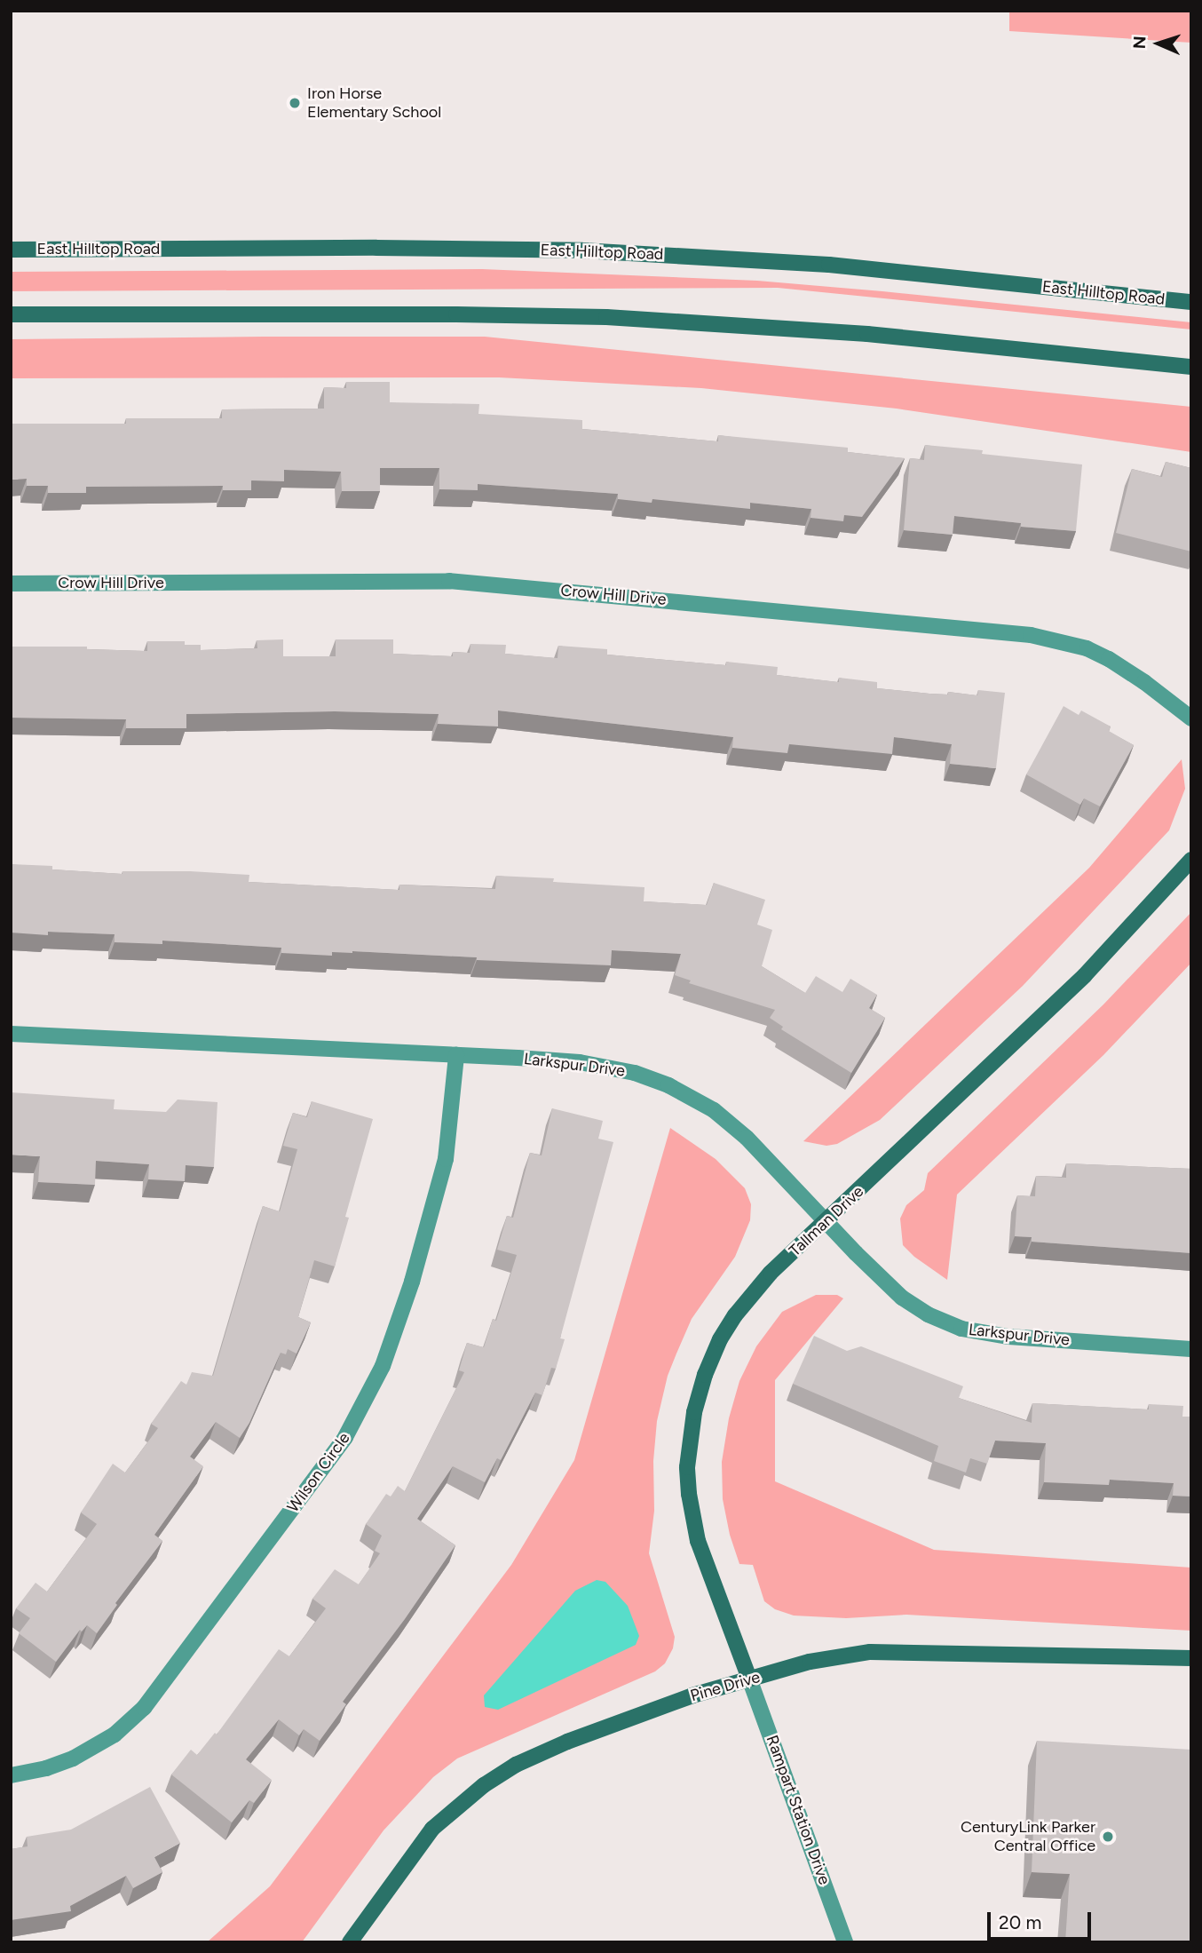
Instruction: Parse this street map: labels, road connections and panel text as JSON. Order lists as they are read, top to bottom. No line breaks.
{"streets":{"main road":["East Hilltop Road","Tallman Drive","Pine Drive"],"street":["Crow Hill Drive","Larkspur Drive","Wilson Circle","Rampart Station Drive"]},"crossings":[["Larkspur Drive","Tallman Drive"],["Larkspur Drive","Wilson Circle"],["Tallman Drive","Pine Drive"],["Tallman Drive","Rampart Station Drive"],["Pine Drive","Rampart Station Drive"]],"places":["Iron Horse Elementary School","CenturyLink Parker Central Office"],"scale_bar":"20 m","north":"left"}
